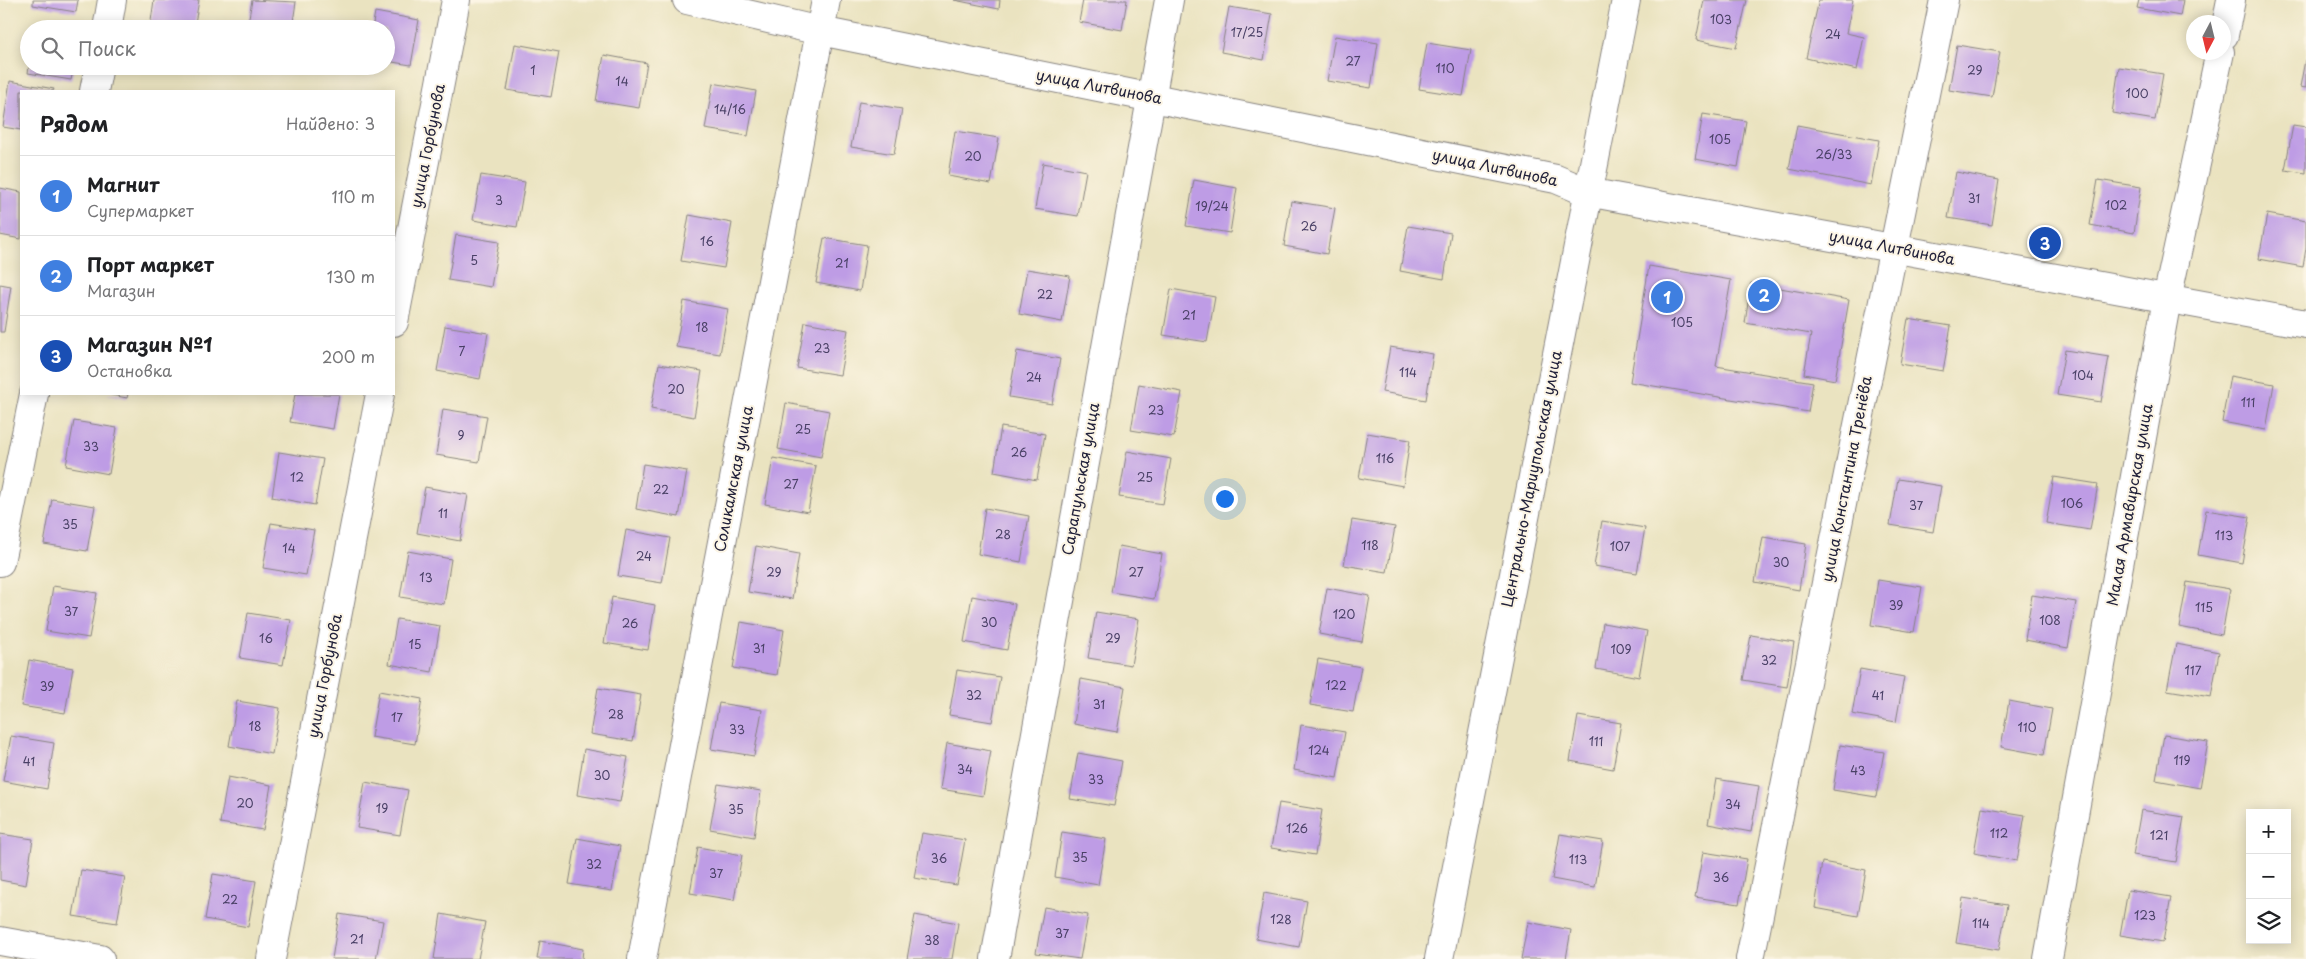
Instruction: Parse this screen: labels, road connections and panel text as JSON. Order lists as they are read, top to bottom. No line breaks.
{"streets":{"street":["улица Литвинова","улица Горбунова","Соликамская улица","Сарапульская улица","Центрально-Мариупольская улица","улица Константина Тренёва","Малая Армавирская улица"]},"crossings":[["улица Литвинова","Соликамская улица"],["улица Литвинова","Сарапульская улица"],["улица Литвинова","Центрально-Мариупольская улица"],["улица Литвинова","улица Константина Тренёва"],["улица Литвинова","Малая Армавирская улица"]],"house_numbers":["103","17/25","24","27","110","1","29","14","100","14/16","105","26/33","20","31","3","102","19/24","26","16","5","21","22","21","105","18","23","7","114","104","24","20","111","23","25","9","33","26","116","12","25","27","22","106","37","11","35","28","113","118","107","14","24","30","29","27","13","39","115","37","120","108","30","26","16","29","15","31","109","32","117","122","39","32","41","31","28","17","18","110","33","111","124","119","41","34","43","30","33","20","34","19","35","126","112","121","35","36","113","32","37","36","22","123","128","114","37","21","38"],"north":"bottom","page":{"search":"Поиск","heading":["Рядом","Найдено: 3"],"list":[{"mark":"1","name":"Магнит","note":"Супермаркет","value":"110 m"},{"mark":"2","name":"Порт маркет","note":"Магазин","value":"130 m"},{"mark":"3","name":"Магазин №1","note":"Остановка","value":"200 m"}],"pins":["3","2","1"],"map_buttons":["+","−"]}}
